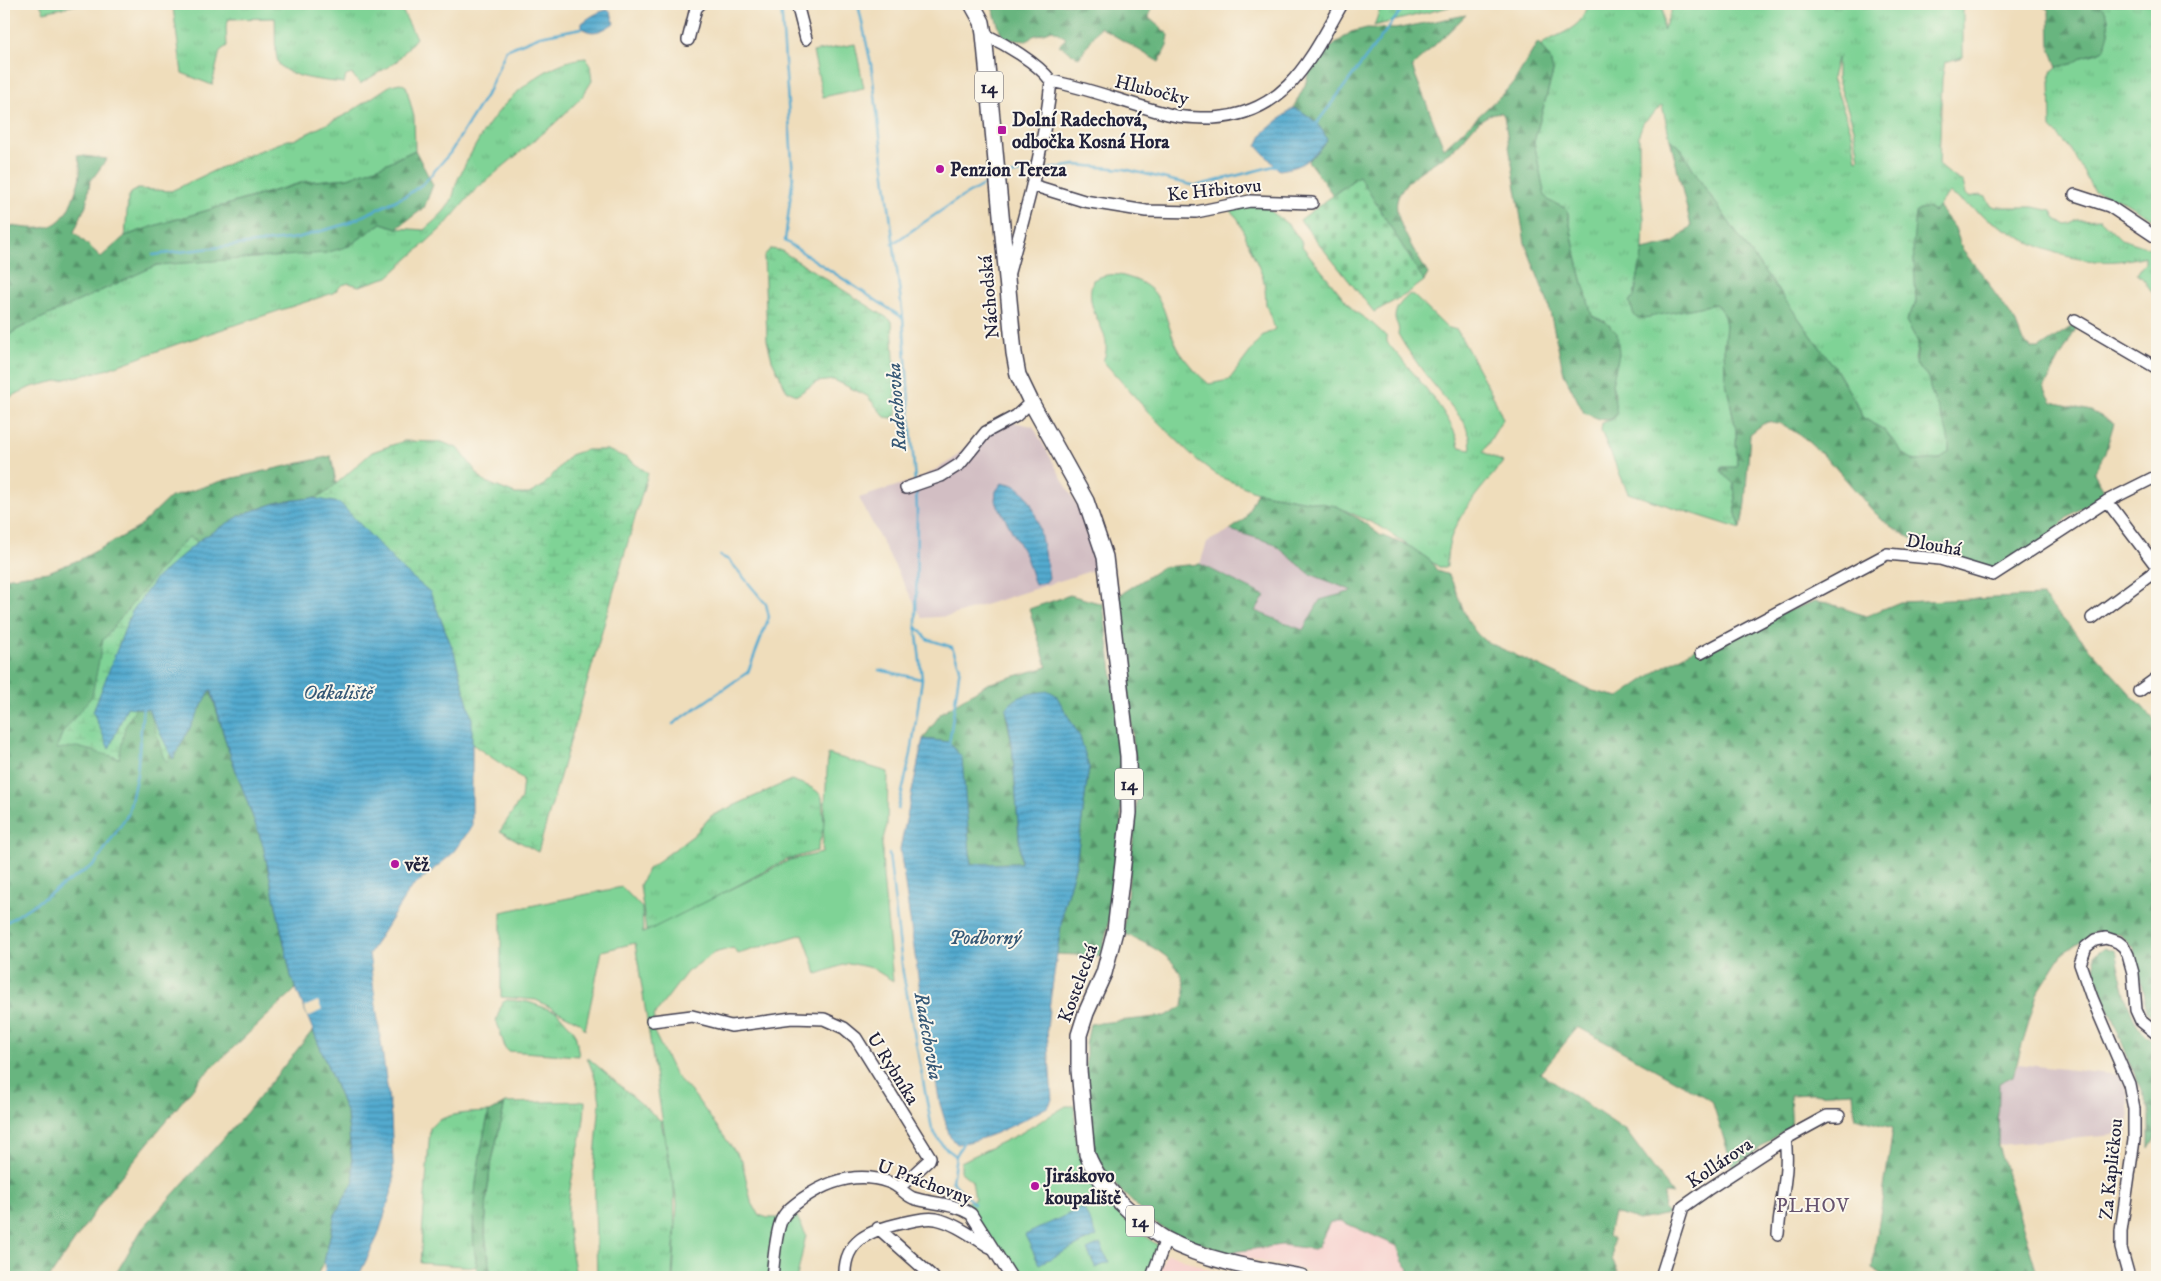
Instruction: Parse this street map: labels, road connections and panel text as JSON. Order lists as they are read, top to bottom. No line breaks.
{"streets":{"main road":["14","Náchodská","Kostelecká"],"street":["Hlubočky","Ke Hřbitovu","Dlouhá","U Rybníka","Kollárova","Za Kapličkou","U Práchovny"]},"crossings":[["Náchodská","Kostelecká"],["U Rybníka","U Práchovny"]],"districts":["PLHOV"],"water":["Radechovka","Odkaliště","Podborný"],"places":{"transit":["Dolní Radechová, odbočka Kosná Hora"],"other":["Penzion Tereza","věž","Jiráskovo koupaliště"]}}
